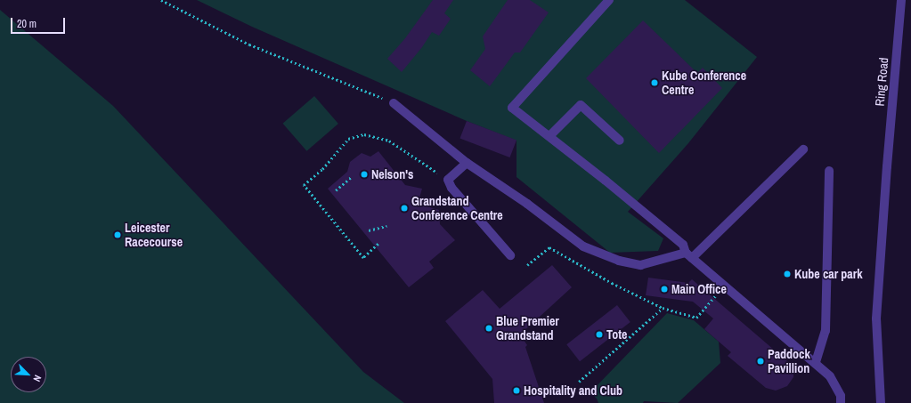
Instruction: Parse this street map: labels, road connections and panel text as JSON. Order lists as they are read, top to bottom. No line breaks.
{"streets":{"street":["Ring Road"]},"places":["Kube Conference Centre","Nelson's","Grandstand Conference Centre","Leicester Racecourse","Kube car park","Main Office","Blue Premier Grandstand","Tote","Paddock Pavillion","Hospitality and Club"],"scale_bar":"20 m","north":"bottom right"}
